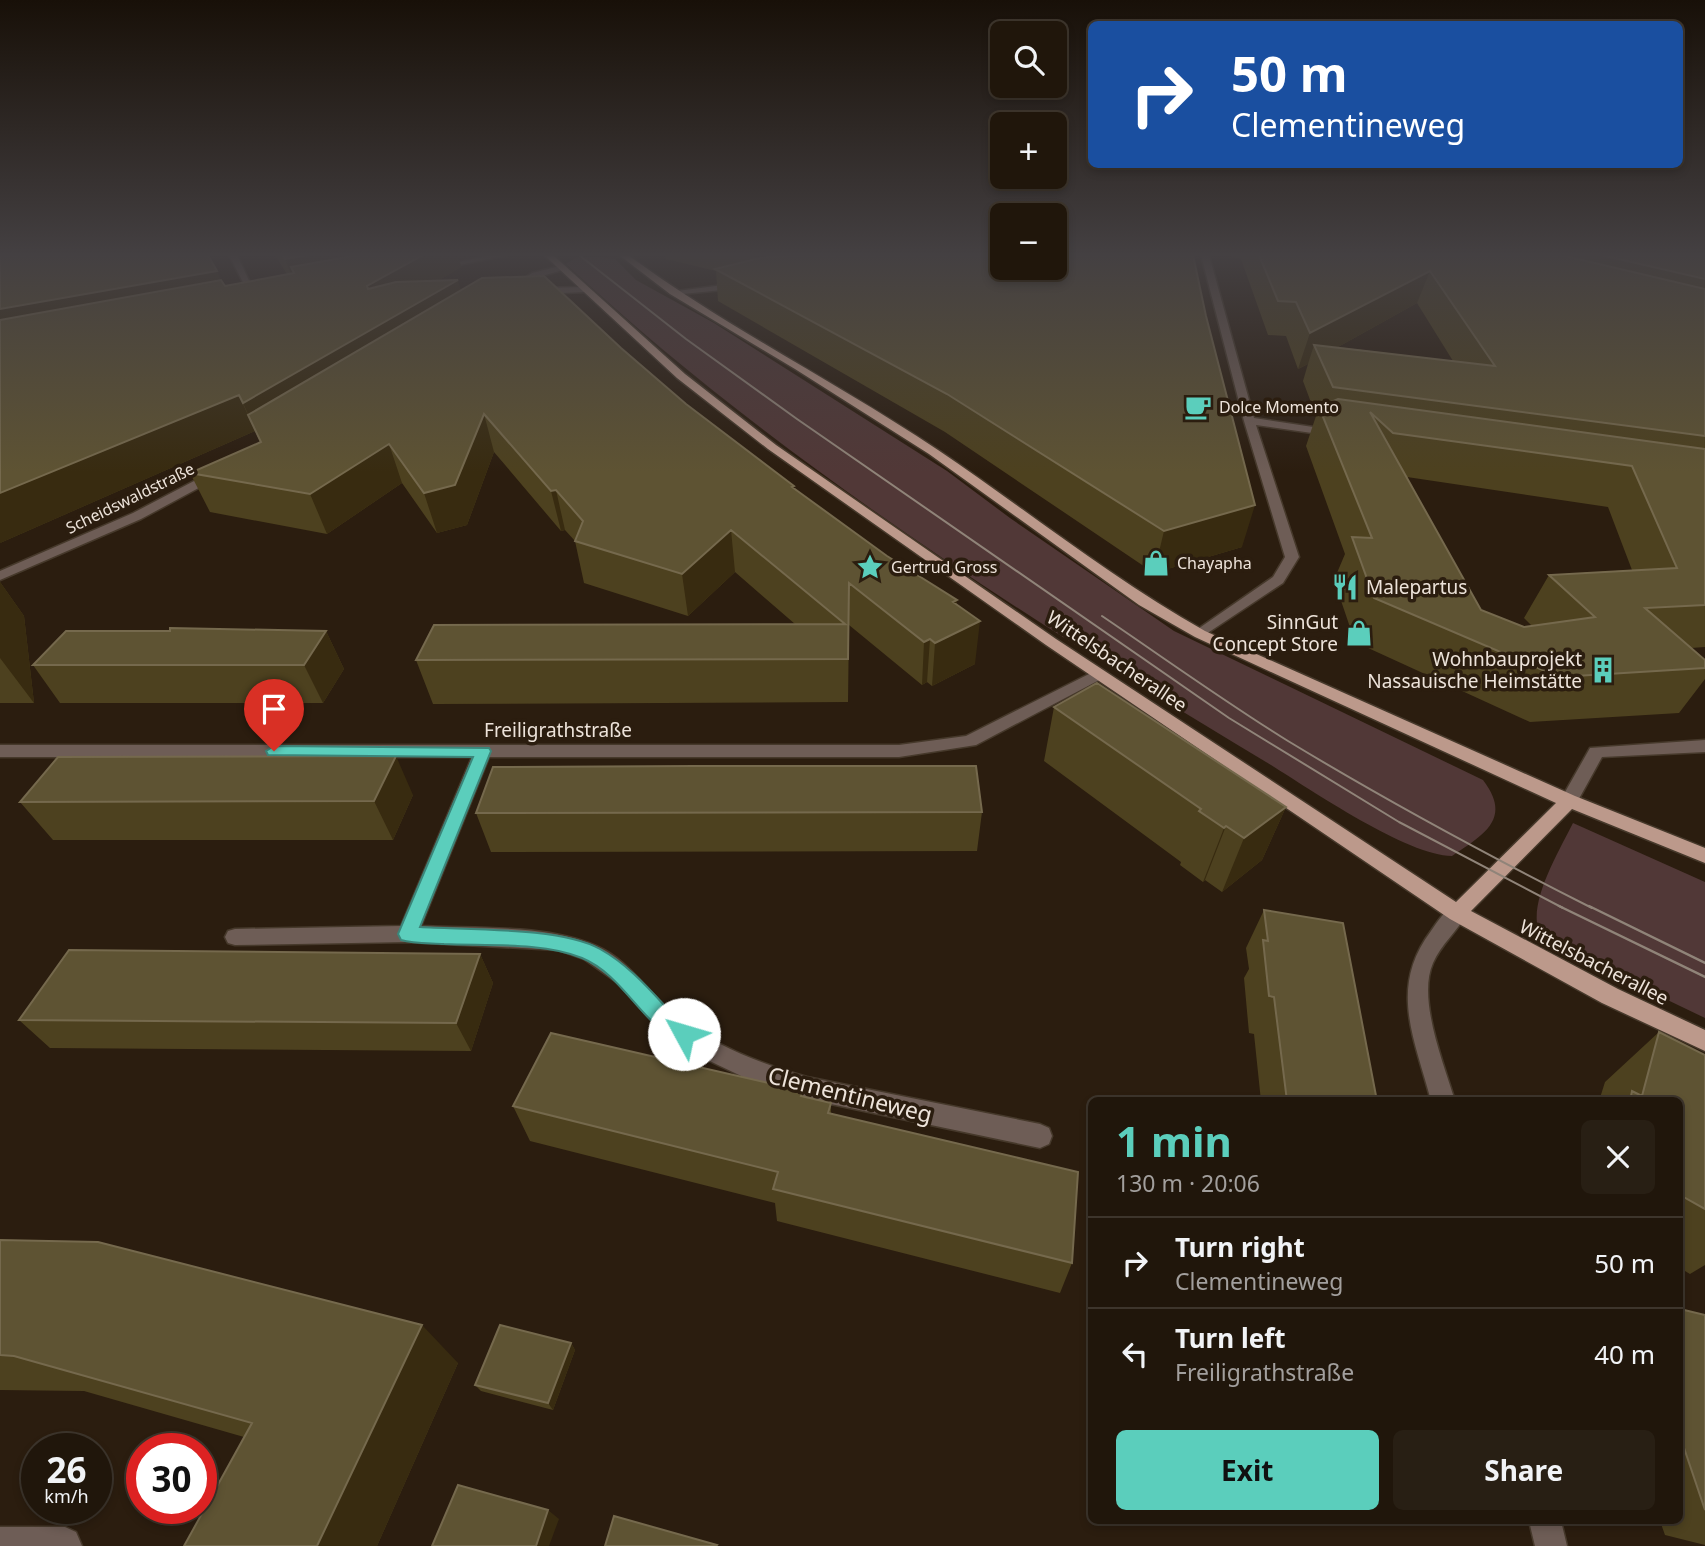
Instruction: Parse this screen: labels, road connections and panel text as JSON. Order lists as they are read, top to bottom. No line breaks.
{"streets":{"main road":["Wittelsbacherallee"],"street":["Scheidswaldstraße","Freiligrathstraße","Clementineweg"]},"crossings":[["Wittelsbacherallee","Freiligrathstraße"]],"places":{"cafe":["Dolce Momento"],"shop":["Chayapha","SinnGut Concept Store"],"place":["Gertrud Gross"],"restaurant":["Malepartus"],"building":["Wohnbauprojekt Nassauische Heimstätte"]},"page":{"map_buttons":["+","−"],"turn":["50 m","Clementineweg"],"heading":["1 min","130 m · 20:06"],"list":[{"name":"Turn right","note":"Clementineweg","value":"50 m"},{"name":"Turn left","note":"Freiligrathstraße","value":"40 m"}],"buttons":["Exit","Share"],"speed":"26 km/h","limit":"30"}}
